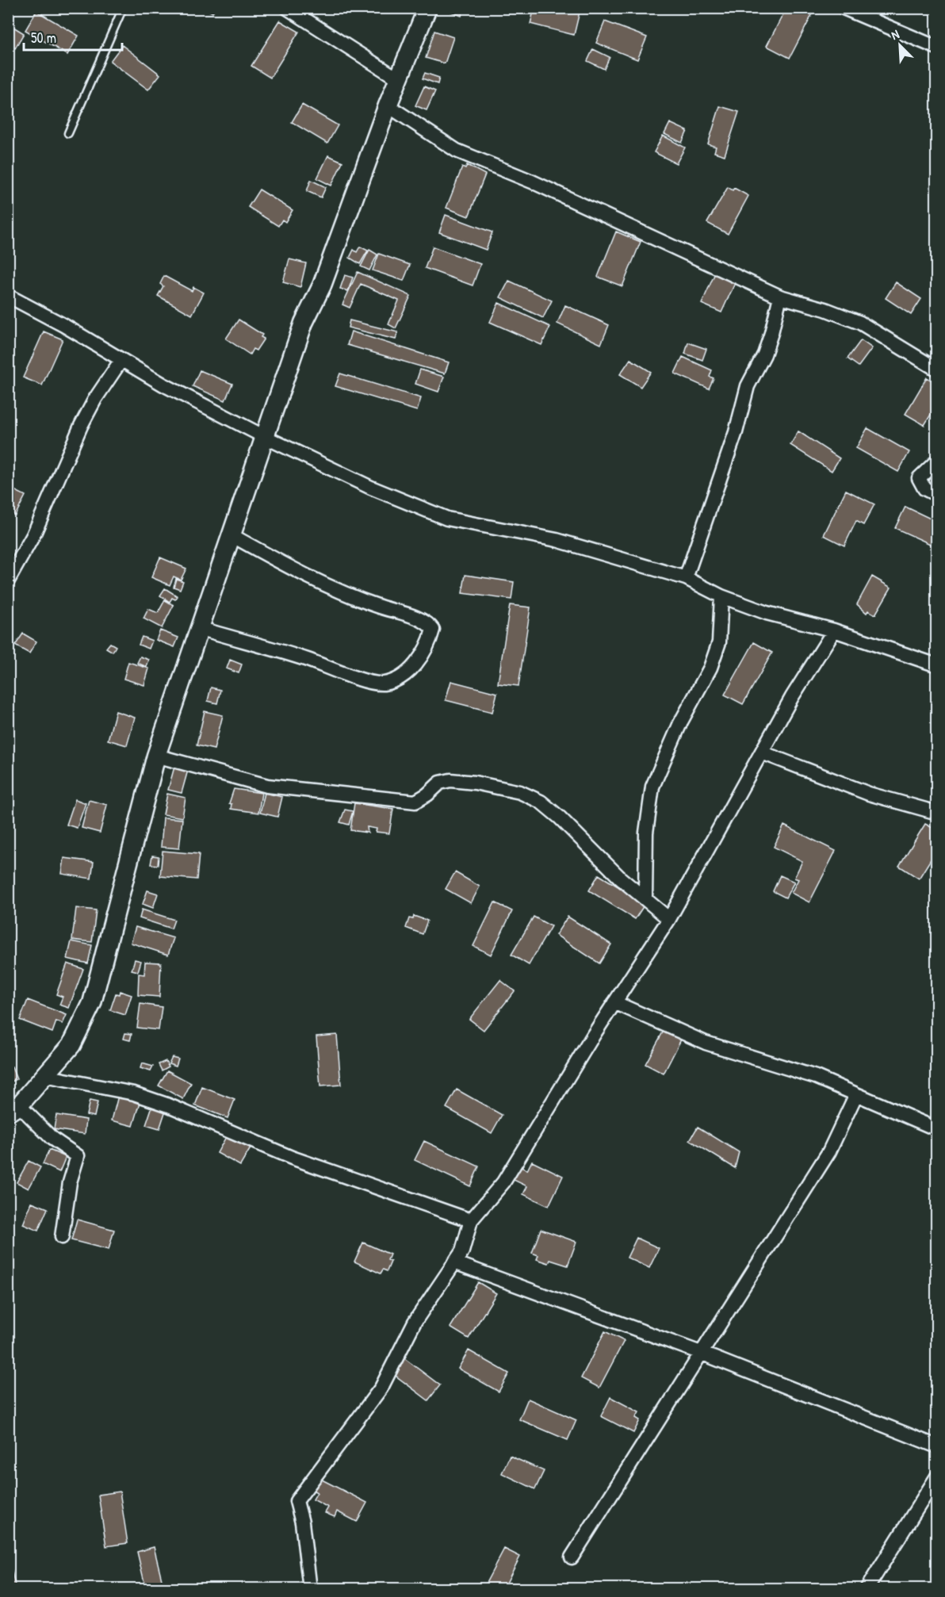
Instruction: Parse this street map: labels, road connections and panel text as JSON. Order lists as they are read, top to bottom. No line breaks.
{"scale_bar":"50 m","north":"top left"}
